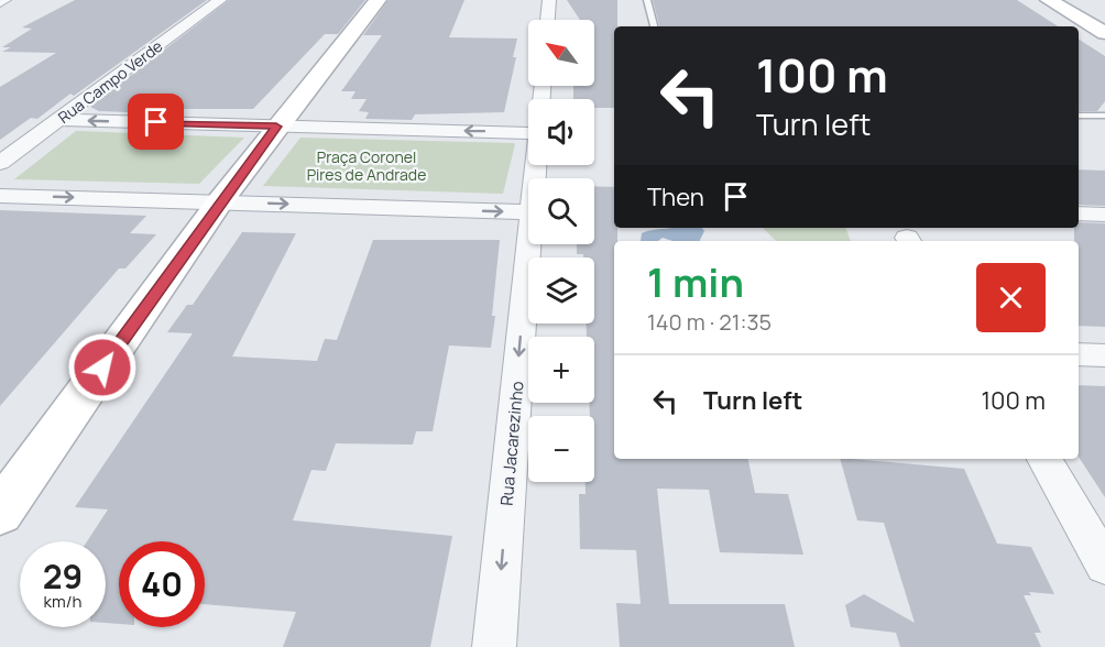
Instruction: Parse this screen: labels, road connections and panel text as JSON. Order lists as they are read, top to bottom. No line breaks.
{"streets":{"street":["Rua Campo Verde","Rua Jacarezinho"]},"one_way":["Rua Jacarezinho"],"parks":["Praça Coronel Pires de Andrade"],"north":"top left","page":{"map_buttons":["+","−"],"turn":["100 m","Turn left"],"then":"Then","heading":["1 min","140 m · 21:35"],"list":[{"name":"Turn left","value":"100 m"}],"speed":"29 km/h","limit":"40"}}
